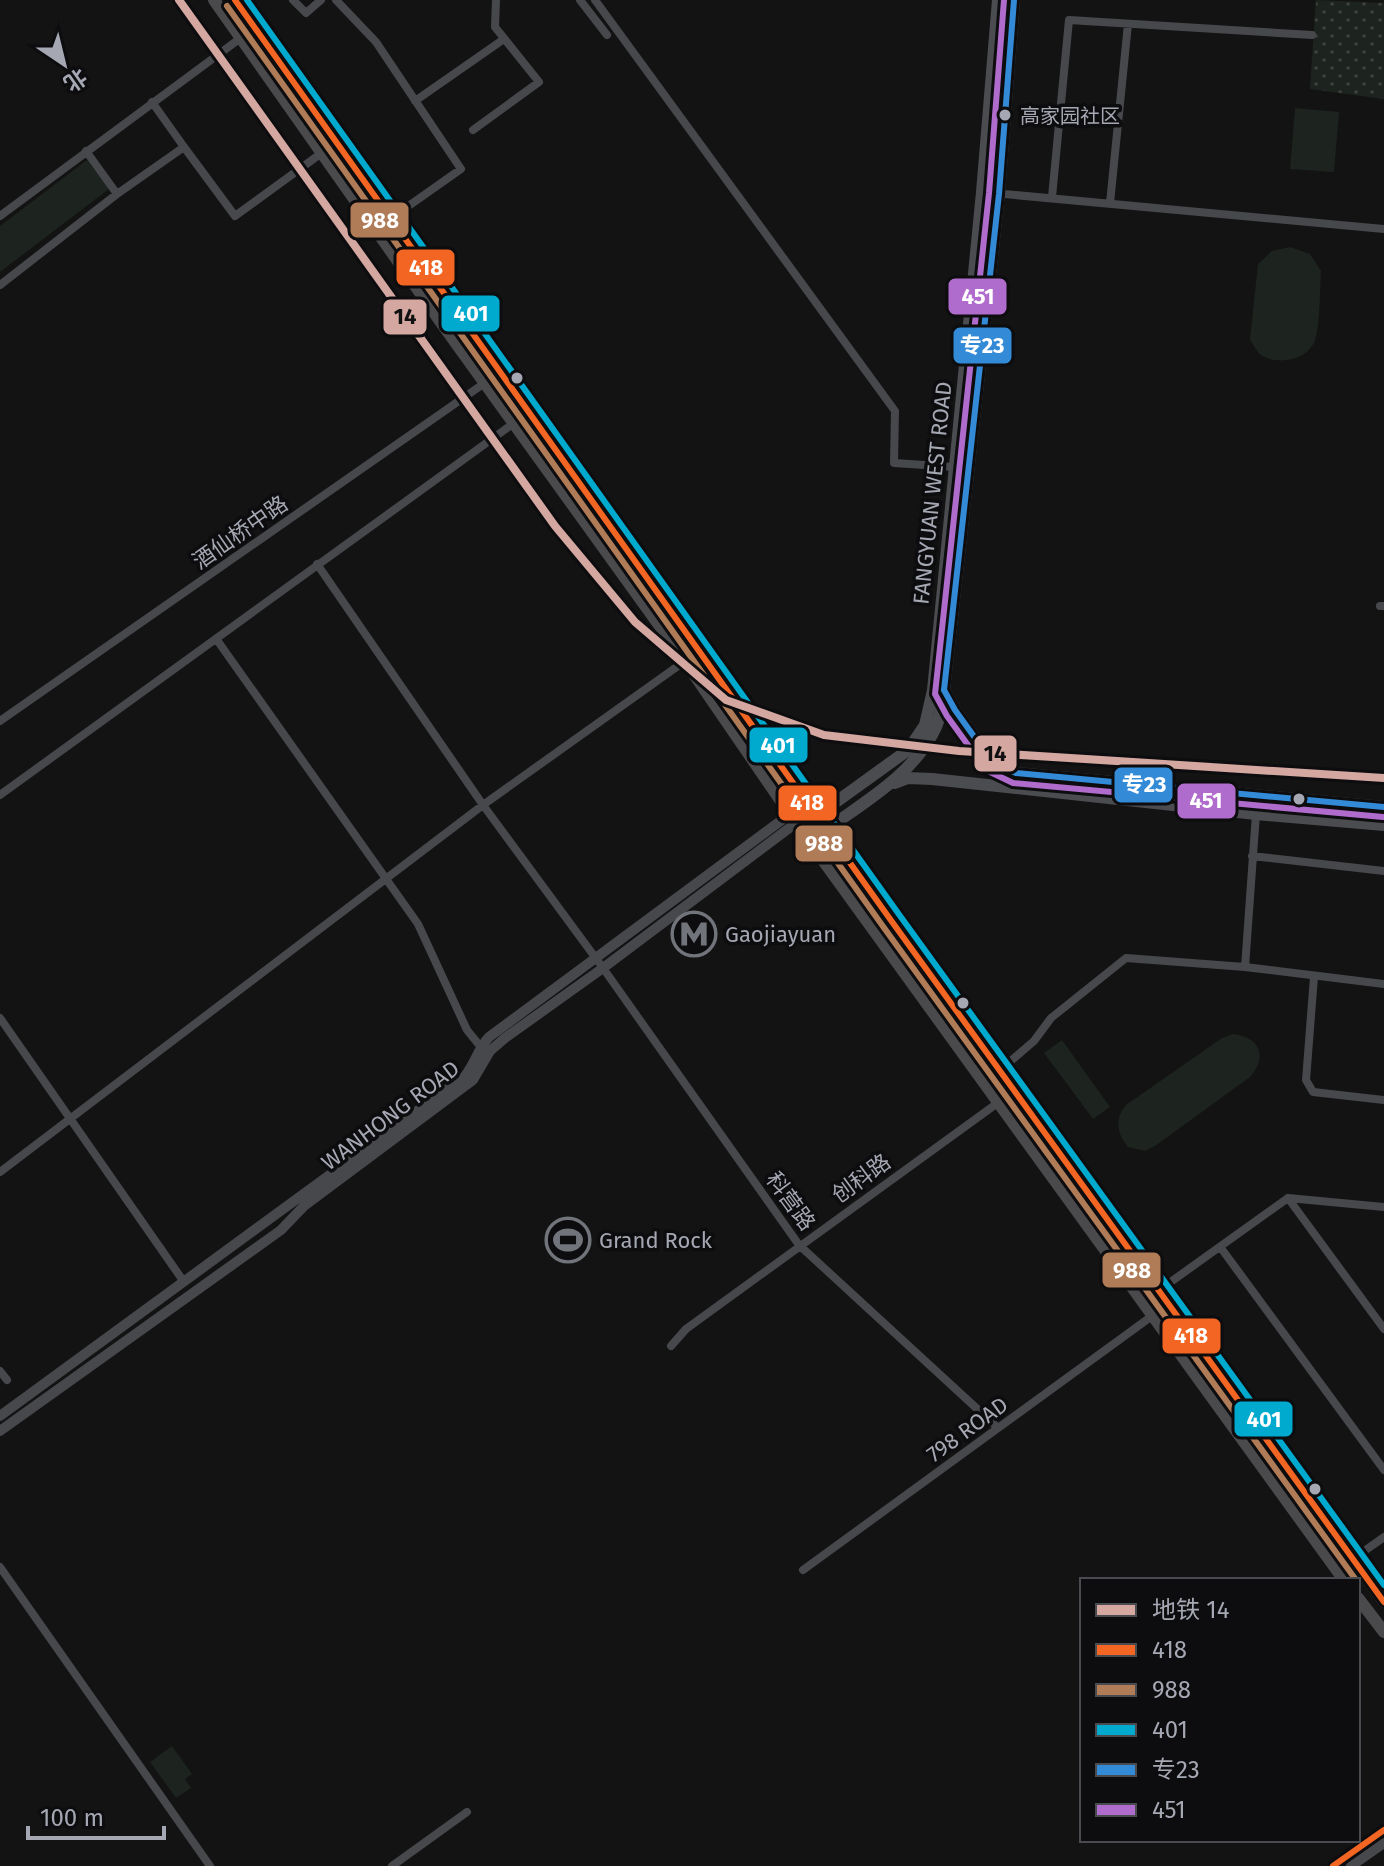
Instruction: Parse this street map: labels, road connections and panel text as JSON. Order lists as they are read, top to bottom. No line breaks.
{"streets":{"main road":["FANGYUAN WEST ROAD"],"street":["酒仙桥中路","WANHONG ROAD","创科路","科营路","798 ROAD"]},"crossings":[["WANHONG ROAD","科营路"],["创科路","科营路"],["科营路","798 ROAD"]],"places":{"other":["高家园社区"],"metro station":["Gaojiayuan"],"sports":["Grand Rock"]},"lines":["metro line 14","transit line 418","transit line 401","transit line 专23","transit line 451","transit line 988"],"legend":["地铁 14","418","988","401","专23","451"],"scale_bar":"100 m","north":"bottom right"}
